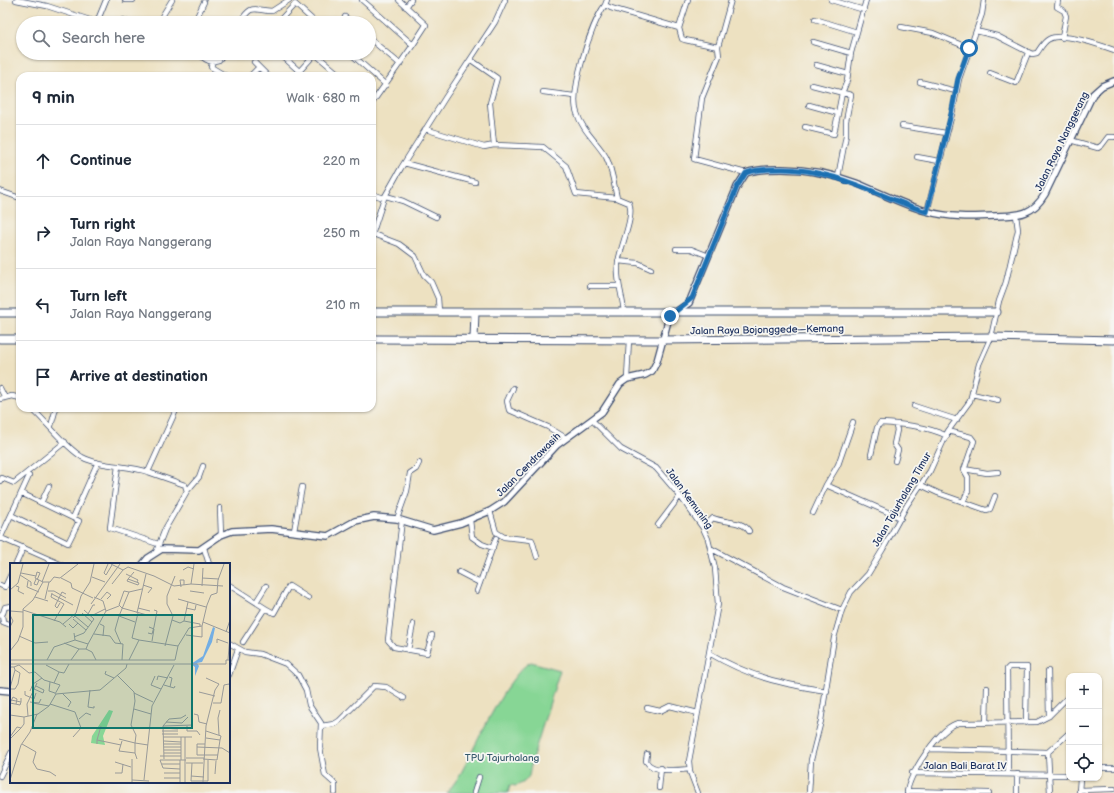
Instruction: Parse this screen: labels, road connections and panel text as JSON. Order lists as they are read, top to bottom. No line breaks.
{"streets":{"highway":["Jalan Raya Bojonggede—Kemang"],"street":["Jalan Raya Nanggerang","Jalan Cendrawasih","Jalan Kemuning","Jalan Tajurhalang Timur","Jalan Bali Barat IV"]},"crossings":[["Jalan Raya Nanggerang","Jalan Tajurhalang Timur"],["Jalan Raya Bojonggede—Kemang","Jalan Tajurhalang Timur"],["Jalan Cendrawasih","Jalan Kemuning"]],"parks":["TPU Tajurhalang"],"page":{"search":"Search here","heading":["9 min","Walk · 680 m"],"list":[["Continue","220 m"],["Turn right","Jalan Raya Nanggerang","250 m"],["Turn left","Jalan Raya Nanggerang","210 m"],"Arrive at destination"],"map_buttons":["+","−"]}}
